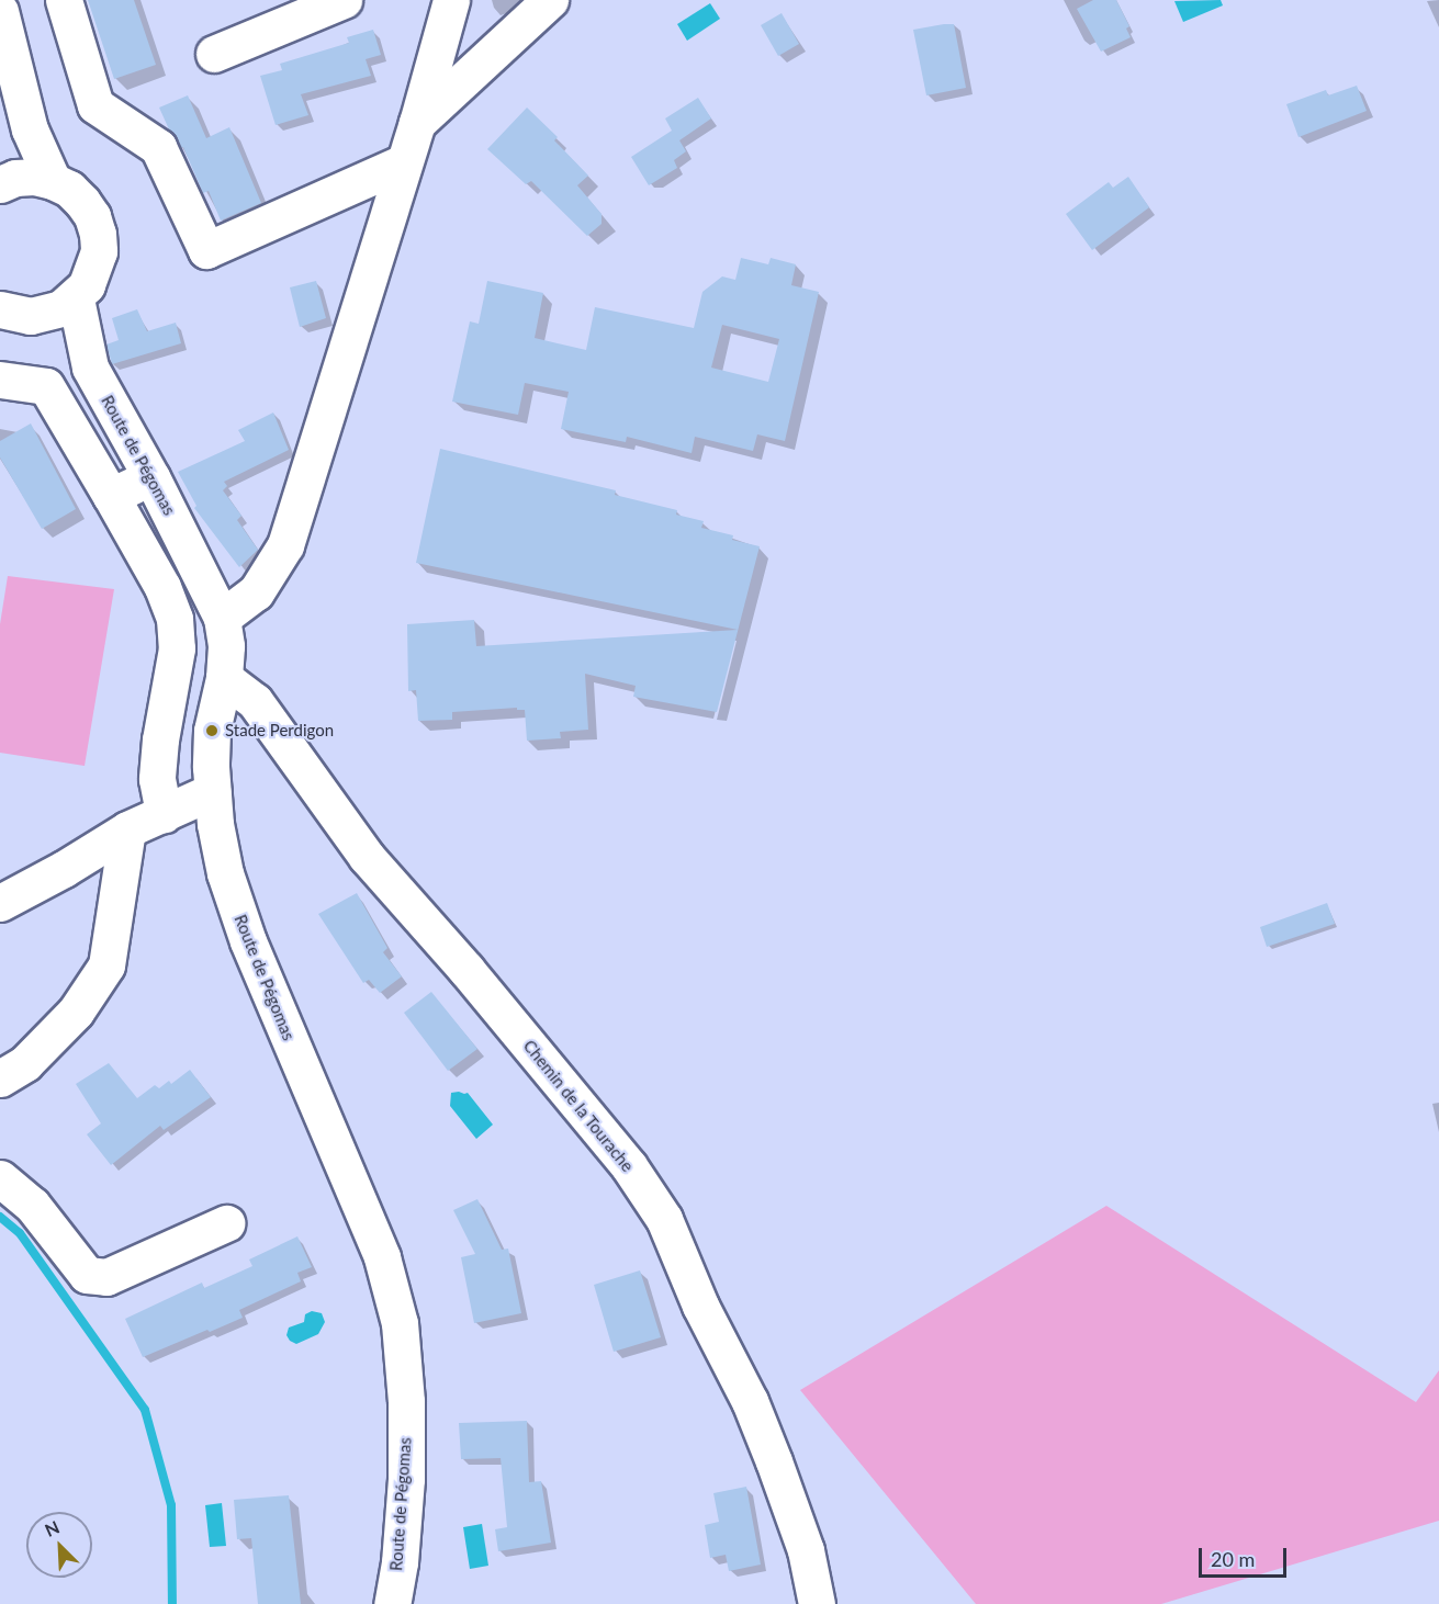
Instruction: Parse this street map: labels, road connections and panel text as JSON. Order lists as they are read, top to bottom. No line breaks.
{"streets":{"street":["Route de Pégomas","Chemin de la Tourache"]},"crossings":[["Route de Pégomas","Chemin de la Tourache"]],"places":["Stade Perdigon"],"scale_bar":"20 m","north":"top left"}
